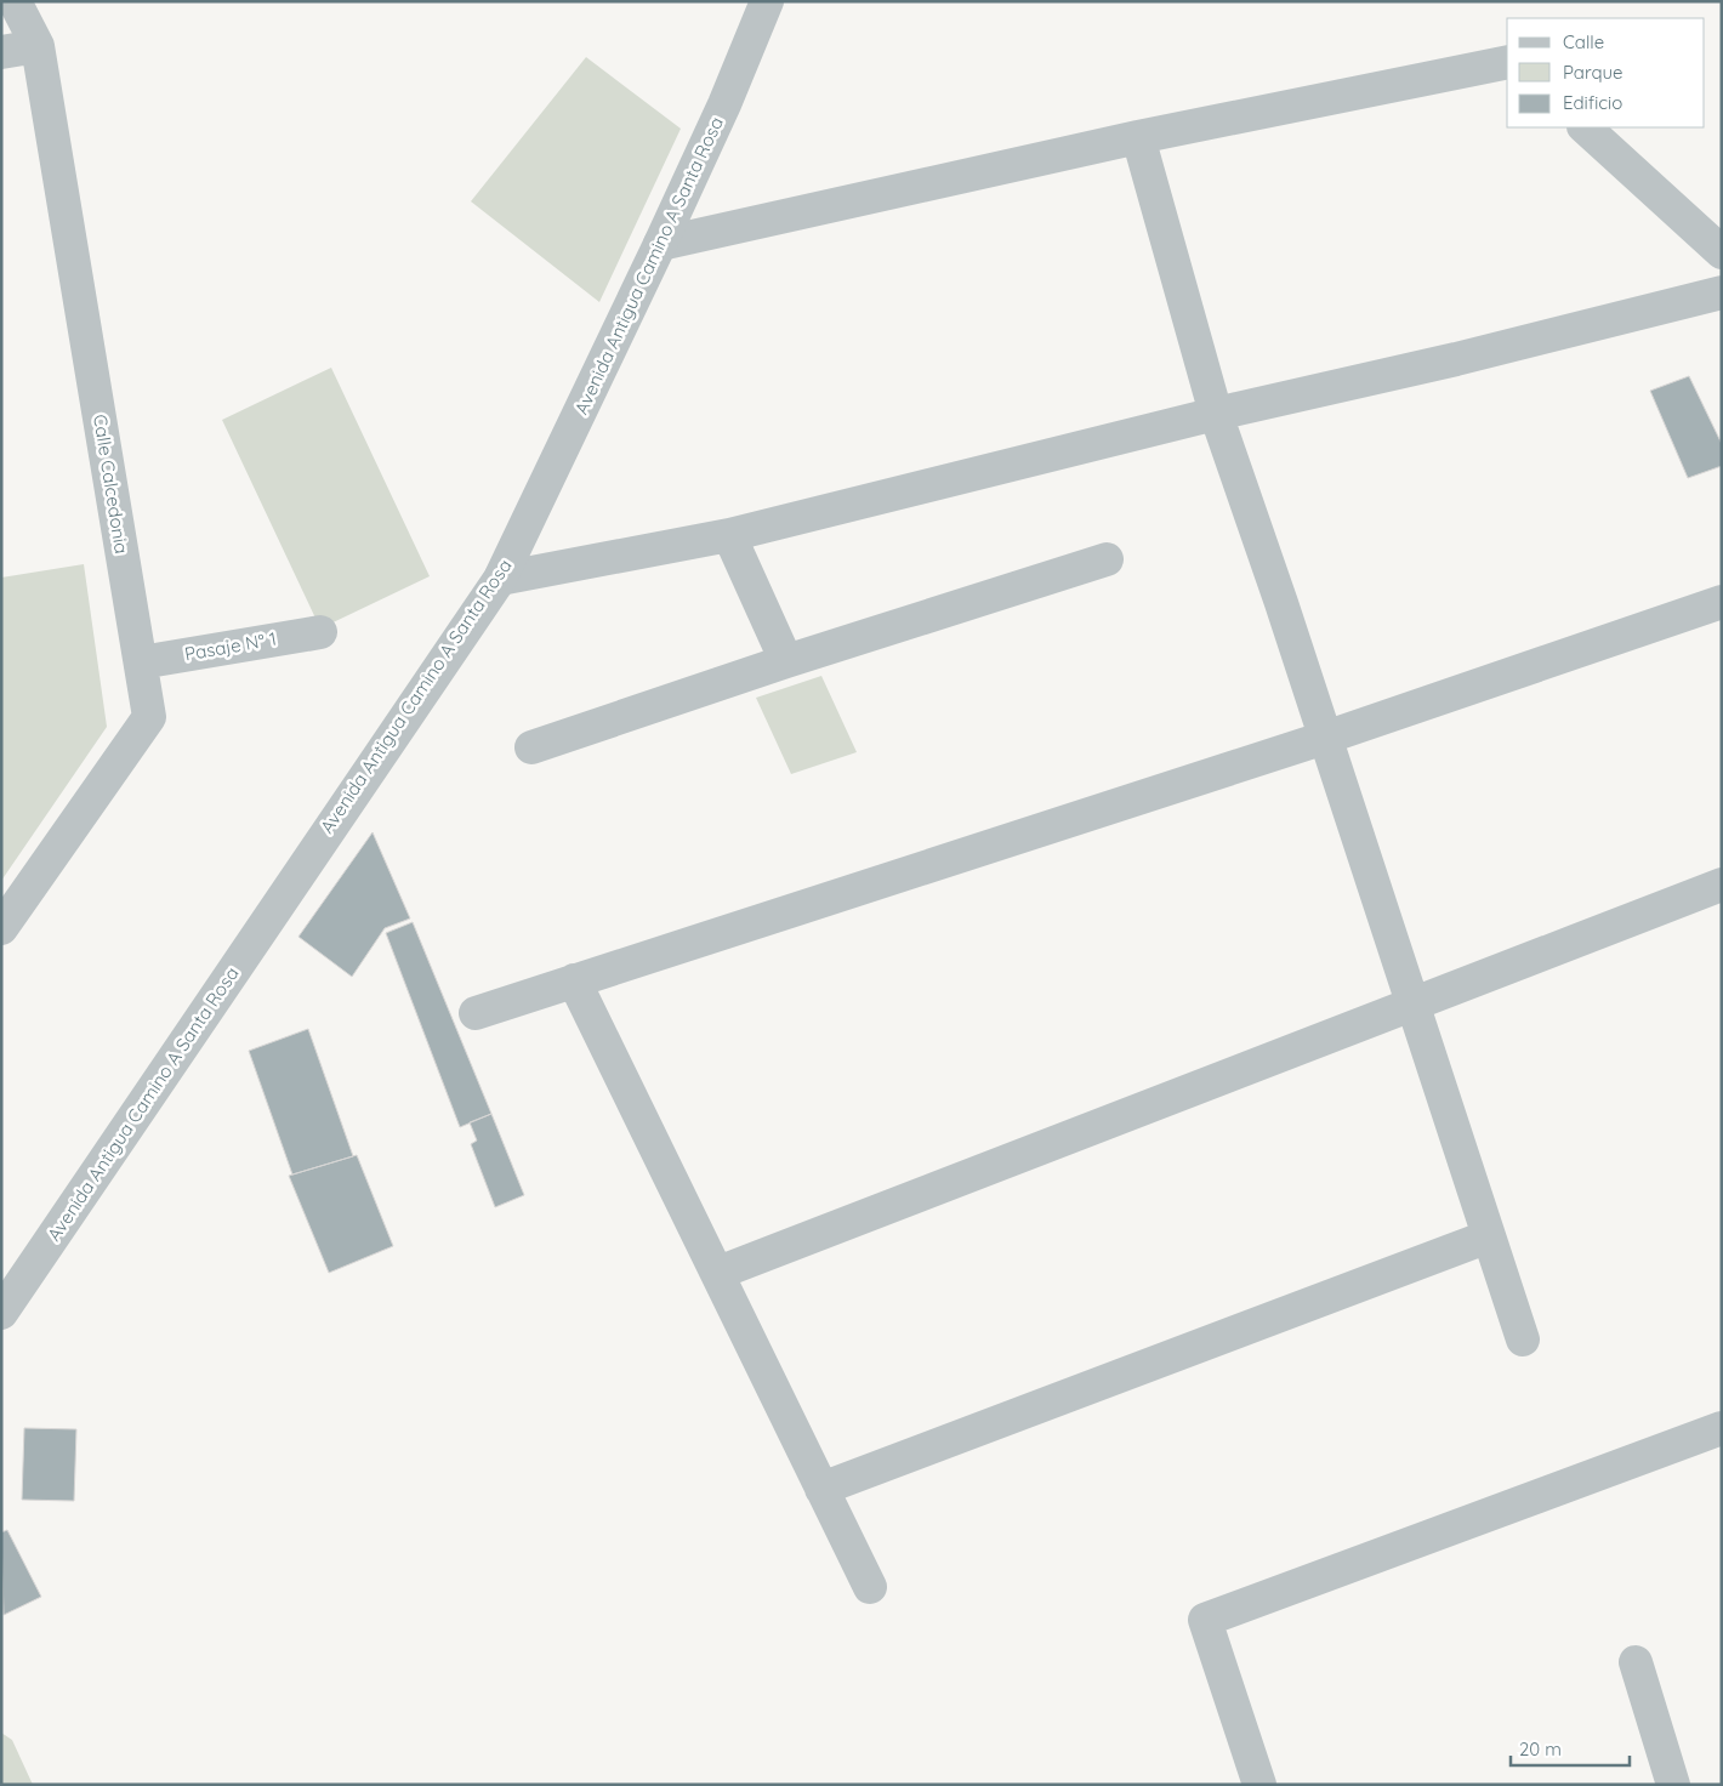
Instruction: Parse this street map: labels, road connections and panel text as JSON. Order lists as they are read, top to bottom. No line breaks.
{"streets":{"street":["Avenida Antigua Camino A Santa Rosa","Calle Calcedonia","Pasaje N° 1"]},"crossings":[["Calle Calcedonia","Pasaje N° 1"]],"legend":["Calle","Parque","Edificio"],"scale_bar":"20 m"}
